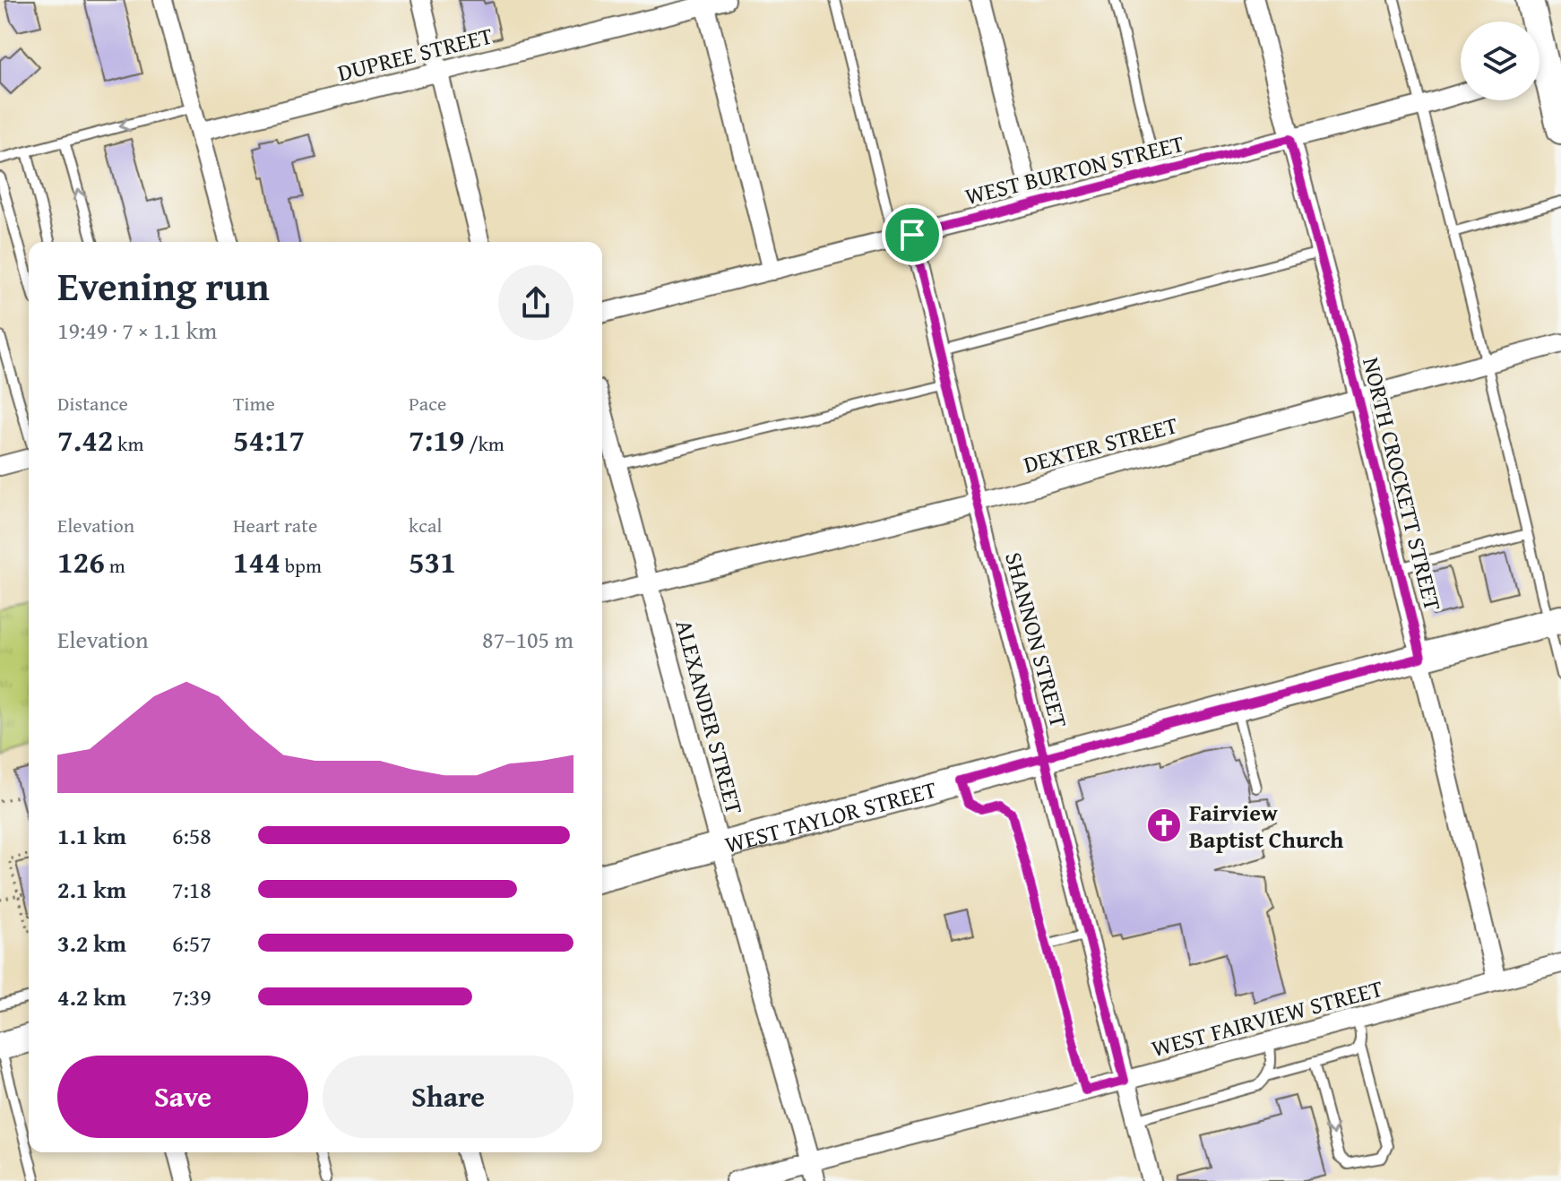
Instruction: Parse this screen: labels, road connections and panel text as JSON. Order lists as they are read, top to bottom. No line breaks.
{"streets":{"main road":["WEST TAYLOR STREET"],"street":["DUPREE STREET","WEST BURTON STREET","DEXTER STREET","NORTH CROCKETT STREET","SHANNON STREET","ALEXANDER STREET","WEST FAIRVIEW STREET"]},"crossings":[["WEST BURTON STREET","NORTH CROCKETT STREET"],["WEST BURTON STREET","SHANNON STREET"],["DEXTER STREET","NORTH CROCKETT STREET"],["DEXTER STREET","SHANNON STREET"],["DEXTER STREET","ALEXANDER STREET"],["NORTH CROCKETT STREET","WEST TAYLOR STREET"],["NORTH CROCKETT STREET","WEST FAIRVIEW STREET"],["SHANNON STREET","WEST TAYLOR STREET"],["SHANNON STREET","WEST FAIRVIEW STREET"],["ALEXANDER STREET","WEST TAYLOR STREET"],["ALEXANDER STREET","WEST FAIRVIEW STREET"]],"places":{"church":["Fairview Baptist Church"]},"page":{"heading":["Evening run","19:49 · 7 × 1.1 km"],"stats":[["Distance","7.42 km"],["Time","54:17"],["Pace","7:19 /km"],["Elevation","126 m"],["Heart rate","144 bpm"],["kcal","531"]],"chart":["Elevation","87–105 m"],"list":[{"name":"1.1 km","note":"6:58"},{"name":"2.1 km","note":"7:18"},{"name":"3.2 km","note":"6:57"},{"name":"4.2 km","note":"7:39"}],"buttons":["Save","Share"]}}
